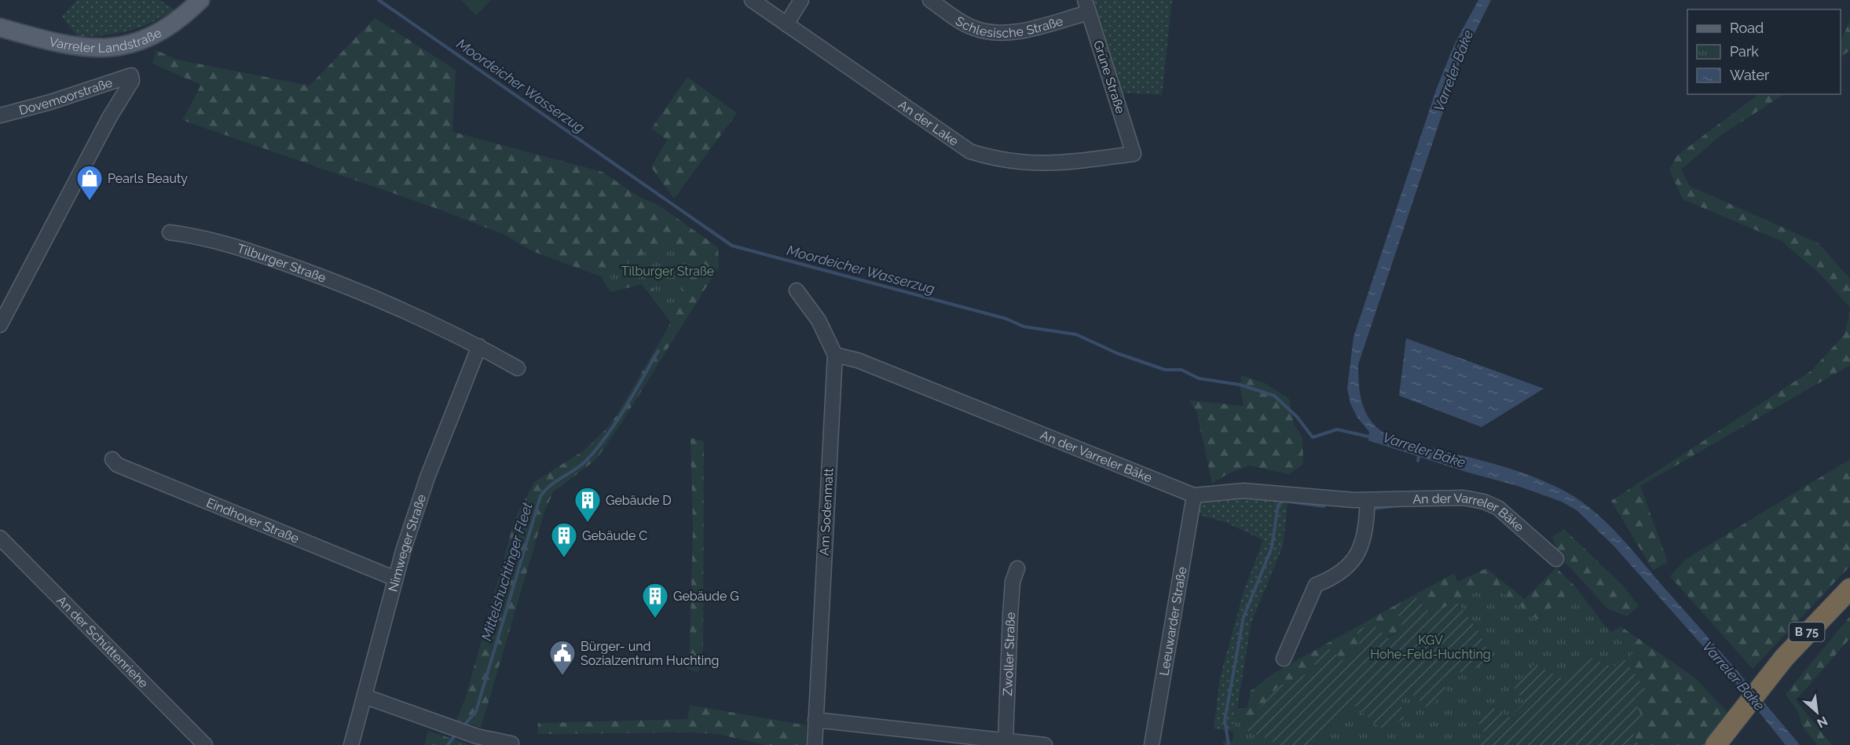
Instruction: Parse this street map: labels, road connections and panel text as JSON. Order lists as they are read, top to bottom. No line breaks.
{"streets":{"highway":["B 75"],"main road":["Varreler Landstraße"],"street":["Schlesische Straße","Grüne Straße","Dovemoorstraße","An der Lake","Tilburger Straße","An der Varreler Bäke","Am Sodenmatt","Eindhover Straße","Nimweger Straße","Leeuwarder Straße","An der Schüttenriehe","Zwoller Straße"]},"crossings":[["Schlesische Straße","Grüne Straße"],["Grüne Straße","An der Lake"],["Tilburger Straße","Nimweger Straße"],["An der Varreler Bäke","Am Sodenmatt"],["An der Varreler Bäke","Leeuwarder Straße"],["Eindhover Straße","Nimweger Straße"]],"water":["Varreler Bäke","Moordeicher Wasserzug","Mittelshuchtinger Fleet"],"parks":["Tilburger Straße","KGV Hohe-Feld-Huchting"],"places":{"shop":["Pearls Beauty"],"building":["Gebäude D","Gebäude C","Gebäude G"],"public building":["Bürger- und Sozialzentrum Huchting"]},"legend":["Road","Park","Water"],"north":"bottom right"}
